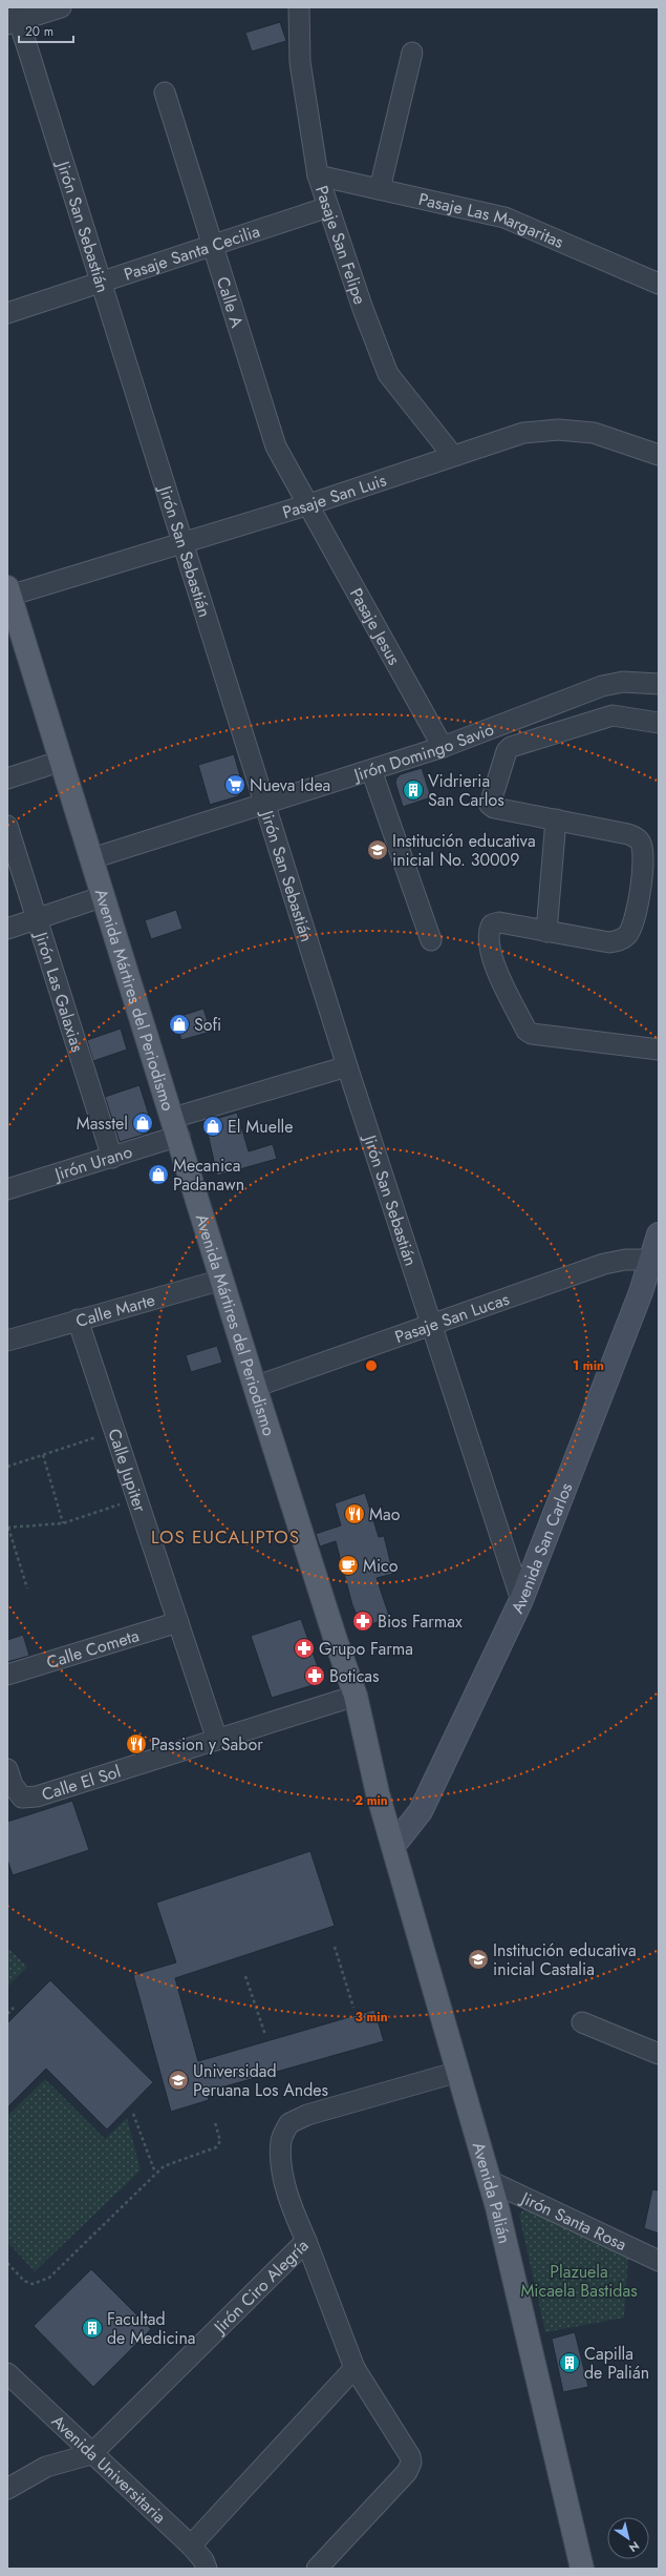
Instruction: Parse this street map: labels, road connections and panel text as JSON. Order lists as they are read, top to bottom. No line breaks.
{"streets":{"main road":["Avenida Mártires del Periodismo","Avenida San Carlos","Avenida Palián"],"street":["Pasaje Las Margaritas","Jirón San Sebastián","Pasaje San Felipe","Pasaje Santa Cecilia","Calle A","Pasaje San Luis","Pasaje Jesus","Jirón Domingo Savio","Jirón Las Galaxias","Jirón Urano","Calle Marte","Pasaje San Lucas","Calle Jupiter","Calle Cometa","Calle El Sol","Jirón Santa Rosa","Jirón Ciro Alegría","Avenida Universitaria"]},"crossings":[["Pasaje Las Margaritas","Pasaje San Felipe"],["Jirón San Sebastián","Pasaje Santa Cecilia"],["Jirón San Sebastián","Pasaje San Luis"],["Jirón San Sebastián","Jirón Domingo Savio"],["Jirón San Sebastián","Jirón Urano"],["Jirón San Sebastián","Pasaje San Lucas"],["Jirón San Sebastián","Avenida San Carlos"],["Pasaje San Felipe","Pasaje Santa Cecilia"],["Pasaje San Felipe","Pasaje San Luis"],["Pasaje Santa Cecilia","Calle A"],["Calle A","Pasaje San Luis"],["Calle A","Pasaje Jesus"],["Pasaje San Luis","Pasaje Jesus"],["Pasaje San Luis","Avenida Mártires del Periodismo"],["Pasaje Jesus","Jirón Domingo Savio"],["Jirón Domingo Savio","Avenida Mártires del Periodismo"],["Jirón Las Galaxias","Jirón Urano"],["Avenida Mártires del Periodismo","Jirón Urano"],["Avenida Mártires del Periodismo","Calle Marte"],["Avenida Mártires del Periodismo","Pasaje San Lucas"],["Avenida Mártires del Periodismo","Avenida San Carlos"],["Avenida Mártires del Periodismo","Calle El Sol"],["Avenida Mártires del Periodismo","Avenida Palián"],["Calle Marte","Calle Jupiter"],["Pasaje San Lucas","Avenida San Carlos"],["Calle Jupiter","Calle Cometa"],["Calle Jupiter","Calle El Sol"],["Avenida San Carlos","Avenida Palián"],["Avenida Palián","Jirón Santa Rosa"],["Avenida Palián","Jirón Ciro Alegría"],["Jirón Ciro Alegría","Avenida Universitaria"]],"districts":["LOS EUCALIPTOS"],"parks":["Plazuela Micaela Bastidas"],"places":{"supermarket":["Nueva Idea"],"building":["Vidrieria San Carlos","Facultad de Medicina","Capilla de Palián"],"school or university":["Institución educativa inicial No. 30009","Institución educativa inicial Castalia","Universidad Peruana Los Andes"],"shop":["Sofi","Masstel","El Muelle","Mecanica Padanawn"],"restaurant":["Mao","Passion y Sabor"],"cafe":["Mico"],"pharmacy":["Bios Farmax","Grupo Farma","Boticas"]},"scale_bar":"20 m","north":"bottom right","rings":["1 min","2 min","3 min"]}
